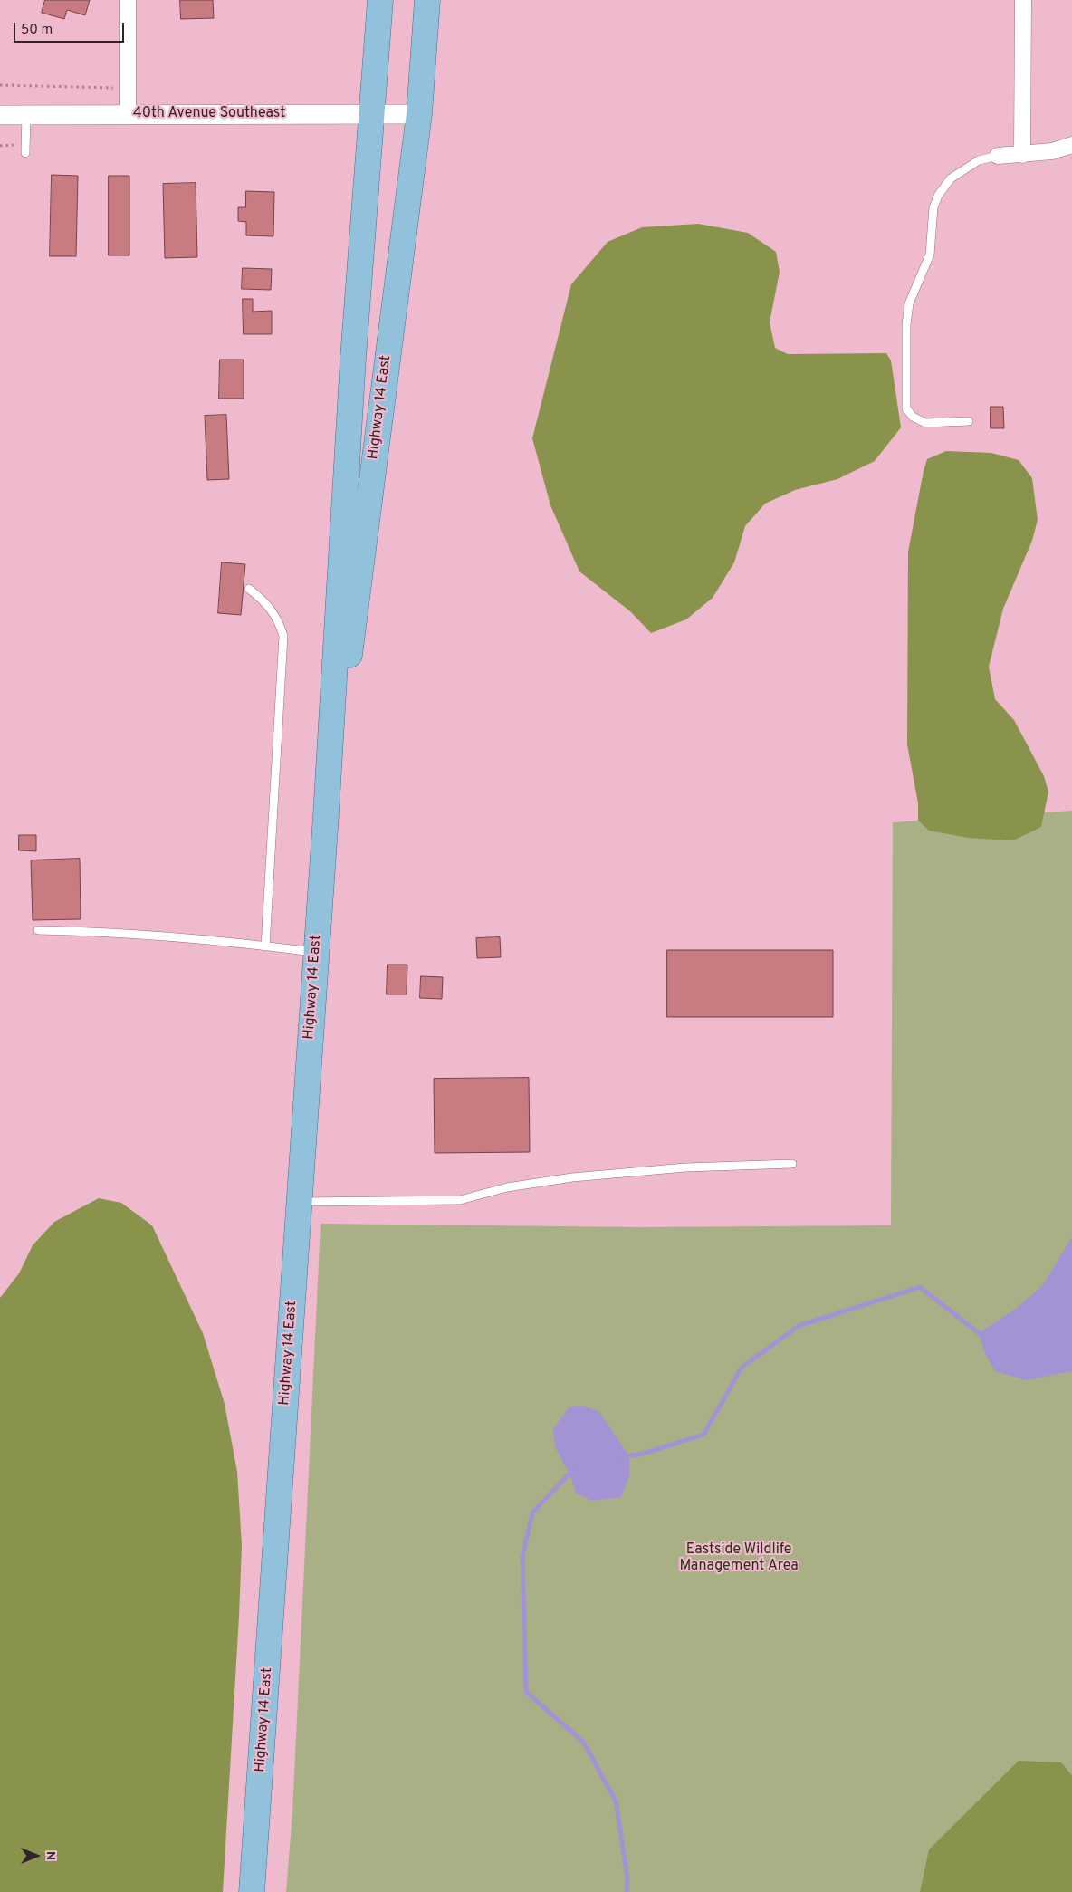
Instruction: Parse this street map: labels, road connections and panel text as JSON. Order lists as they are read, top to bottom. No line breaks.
{"streets":{"main road":["Highway 14 East"],"street":["40th Avenue Southeast"]},"crossings":[["40th Avenue Southeast","Highway 14 East"]],"parks":["Eastside Wildlife Management Area"],"scale_bar":"50 m","north":"right"}
